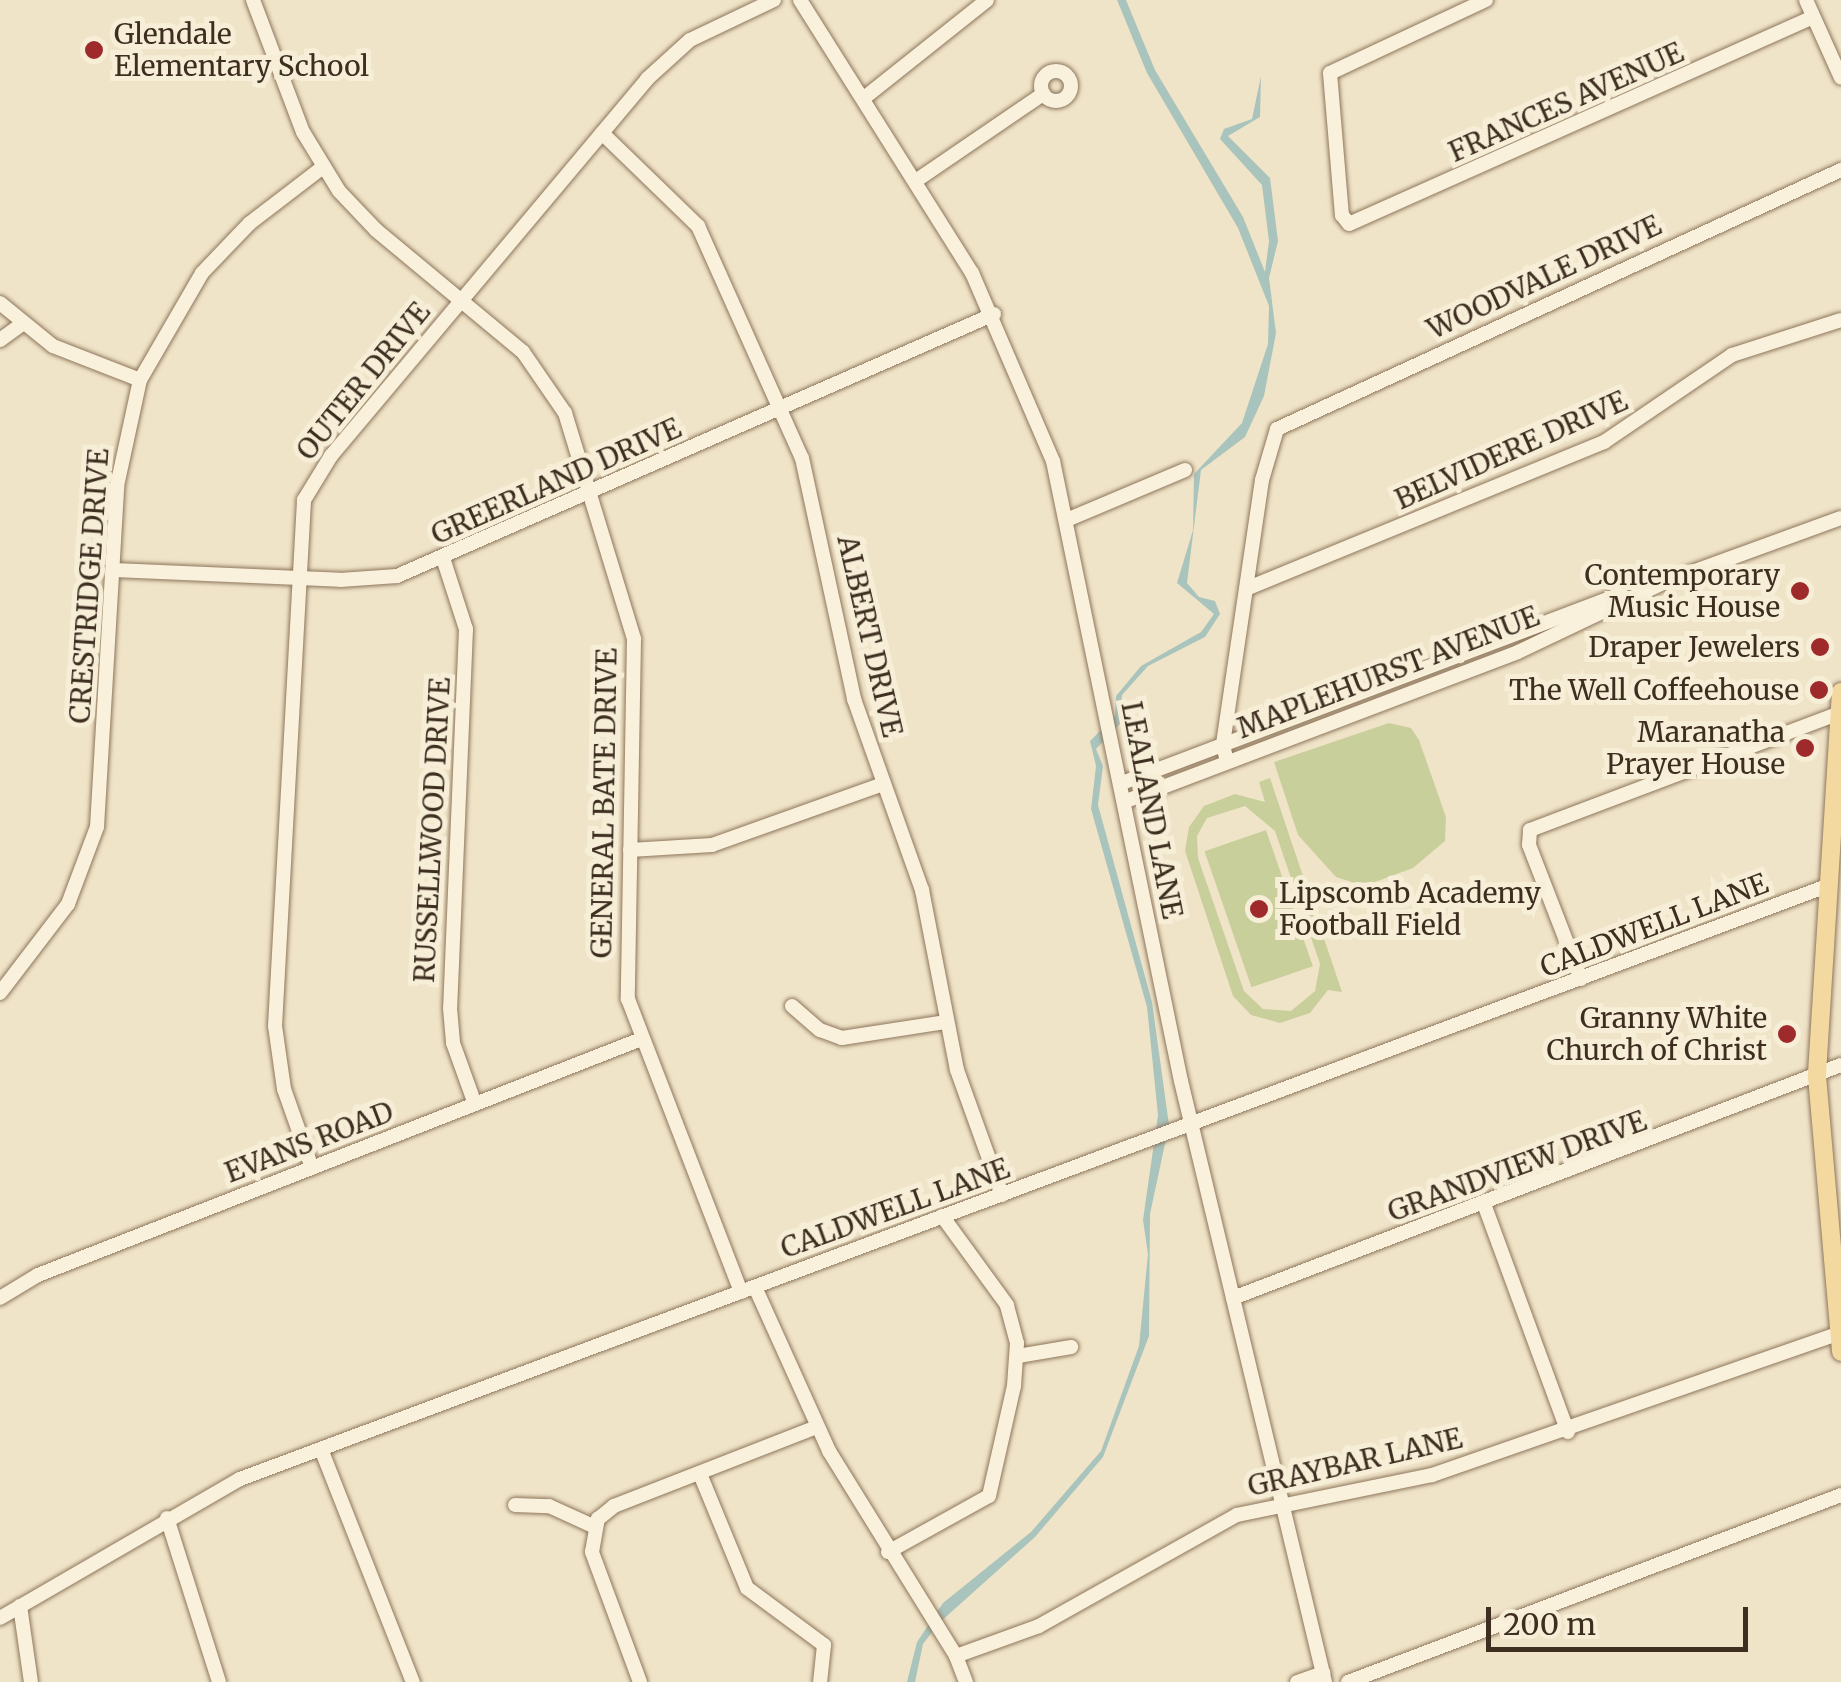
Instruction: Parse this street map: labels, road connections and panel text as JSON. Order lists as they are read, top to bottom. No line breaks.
{"streets":{"street":["FRANCES AVENUE","WOODVALE DRIVE","OUTER DRIVE","BELVIDERE DRIVE","GREERLAND DRIVE","CRESTRIDGE DRIVE","ALBERT DRIVE","MAPLEHURST AVENUE","GENERAL BATE DRIVE","LEALAND LANE","RUSSELLWOOD DRIVE","CALDWELL LANE","EVANS ROAD","GRANDVIEW DRIVE","GRAYBAR LANE"]},"crossings":[["WOODVALE DRIVE","BELVIDERE DRIVE"],["OUTER DRIVE","GREERLAND DRIVE"],["OUTER DRIVE","ALBERT DRIVE"],["OUTER DRIVE","GENERAL BATE DRIVE"],["OUTER DRIVE","EVANS ROAD"],["GREERLAND DRIVE","CRESTRIDGE DRIVE"],["GREERLAND DRIVE","ALBERT DRIVE"],["GREERLAND DRIVE","GENERAL BATE DRIVE"],["GREERLAND DRIVE","LEALAND LANE"],["GREERLAND DRIVE","RUSSELLWOOD DRIVE"],["CRESTRIDGE DRIVE","GENERAL BATE DRIVE"],["ALBERT DRIVE","CALDWELL LANE"],["MAPLEHURST AVENUE","LEALAND LANE"],["GENERAL BATE DRIVE","CALDWELL LANE"],["GENERAL BATE DRIVE","EVANS ROAD"],["GENERAL BATE DRIVE","GRAYBAR LANE"],["LEALAND LANE","CALDWELL LANE"],["LEALAND LANE","GRANDVIEW DRIVE"],["LEALAND LANE","GRAYBAR LANE"],["RUSSELLWOOD DRIVE","EVANS ROAD"]],"places":["Glendale Elementary School","Contemporary Music House","Draper Jewelers","The Well Coffeehouse","Maranatha Prayer House","Lipscomb Academy Football Field","Granny White Church of Christ"],"scale_bar":"200 m"}
